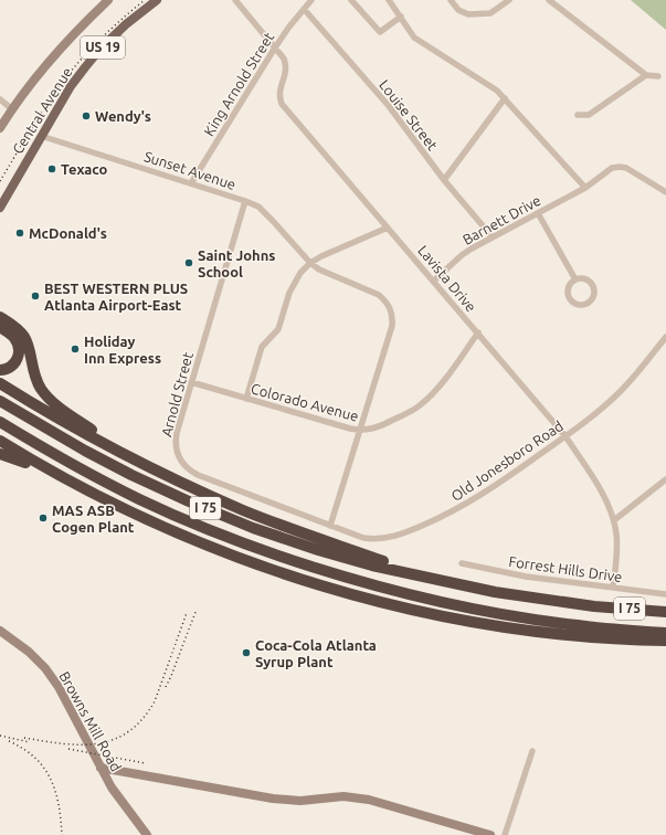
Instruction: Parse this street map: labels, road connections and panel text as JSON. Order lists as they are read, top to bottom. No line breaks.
{"streets":{"highway":["I 75"],"main road":["US 19","Central Avenue"],"street":["King Arnold Street","Louise Street","Sunset Avenue","Barnett Drive","Lavista Drive","Arnold Street","Colorado Avenue","Old Jonesboro Road","Forrest Hills Drive","Browns Mill Road"]},"crossings":[["King Arnold Street","Louise Street"],["King Arnold Street","Sunset Avenue"],["King Arnold Street","Lavista Drive"],["Central Avenue","Sunset Avenue"],["Louise Street","Barnett Drive"],["Sunset Avenue","Arnold Street"],["Sunset Avenue","Colorado Avenue"],["Sunset Avenue","Old Jonesboro Road"],["Barnett Drive","Lavista Drive"],["Lavista Drive","Colorado Avenue"],["Lavista Drive","Old Jonesboro Road"],["Lavista Drive","Forrest Hills Drive"],["Arnold Street","Colorado Avenue"],["Arnold Street","Old Jonesboro Road"]],"places":["Wendy's","Texaco","McDonald's","Saint Johns School","BEST WESTERN PLUS Atlanta Airport-East","Holiday Inn Express","MAS ASB Cogen Plant","Coca-Cola Atlanta Syrup Plant"]}
